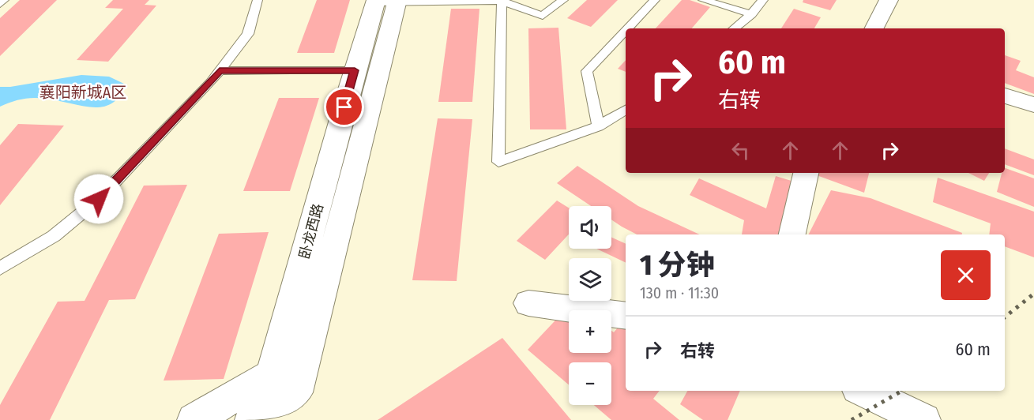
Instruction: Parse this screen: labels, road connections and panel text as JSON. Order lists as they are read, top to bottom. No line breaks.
{"streets":{"main road":["卧龙西路"]},"districts":["襄阳新城A区"],"page":{"turn":["60 m","右转"],"map_buttons":["+","−"],"heading":["1 分钟","130 m · 11:30"],"list":[{"name":"右转","value":"60 m"}]}}
